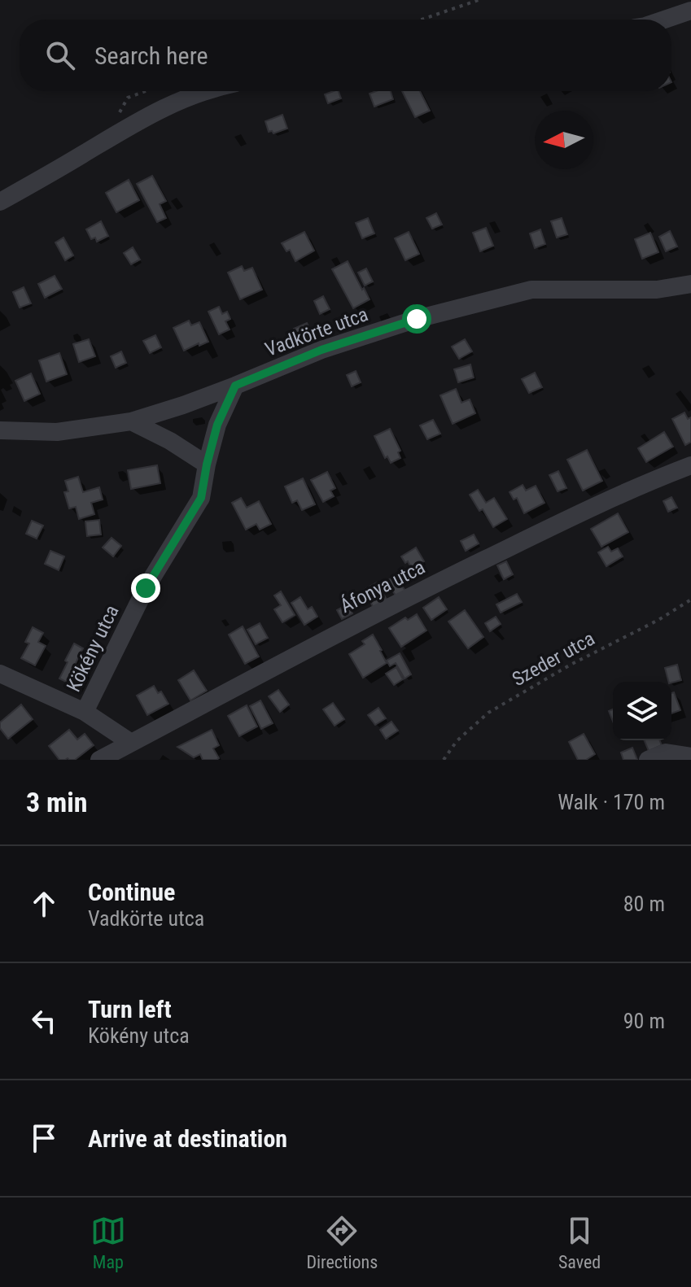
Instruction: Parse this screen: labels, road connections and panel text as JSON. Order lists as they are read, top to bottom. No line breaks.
{"streets":{"street":["Vadkörte utca","Áfonya utca","Kökény utca"],"path":["Szeder utca"]},"crossings":[["Vadkörte utca","Kökény utca"]],"north":"left","page":{"search":"Search here","heading":["3 min","Walk · 170 m"],"list":[["Continue","Vadkörte utca","80 m"],["Turn left","Kökény utca","90 m"],"Arrive at destination"],"nav":["Map","Directions","Saved"]}}
